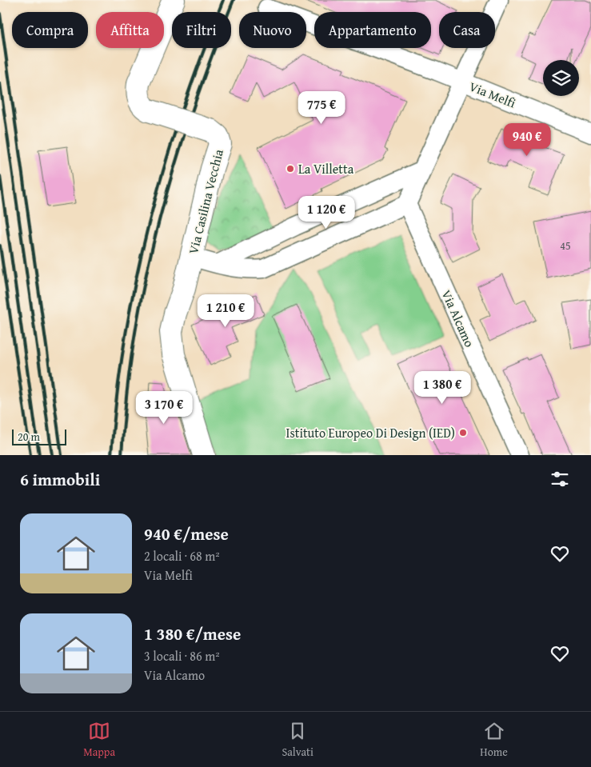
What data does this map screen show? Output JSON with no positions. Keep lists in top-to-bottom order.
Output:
{
  "streets": {
    "street": ["Via Melfi", "Via Casilina Vecchia", "Via Alcamo"]
  },
  "places": ["La Villetta", "Istituto Europeo Di Design (IED)"],
  "house_numbers": ["45"],
  "scale_bar": "20 m",
  "page": {
    "chip": [
      "Compra",
      "Affitta",
      "Filtri",
      "Nuovo",
      "Appartamento",
      "Casa"
    ],
    "price": [
      "775 €",
      "940 €",
      "1 120 €",
      "1 210 €",
      "1 380 €",
      "3 170 €"
    ],
    "scale": "20 m",
    "heading": "6 immobili",
    "list": [
      {
        "name": "940 €/mese",
        "note": "2 locali · 68 m² · Via Melfi"
      },
      {
        "name": "1 380 €/mese",
        "note": "3 locali · 86 m² · Via Alcamo"
      }
    ],
    "tabs": ["Mappa", "Salvati", "Home"]
  }
}
